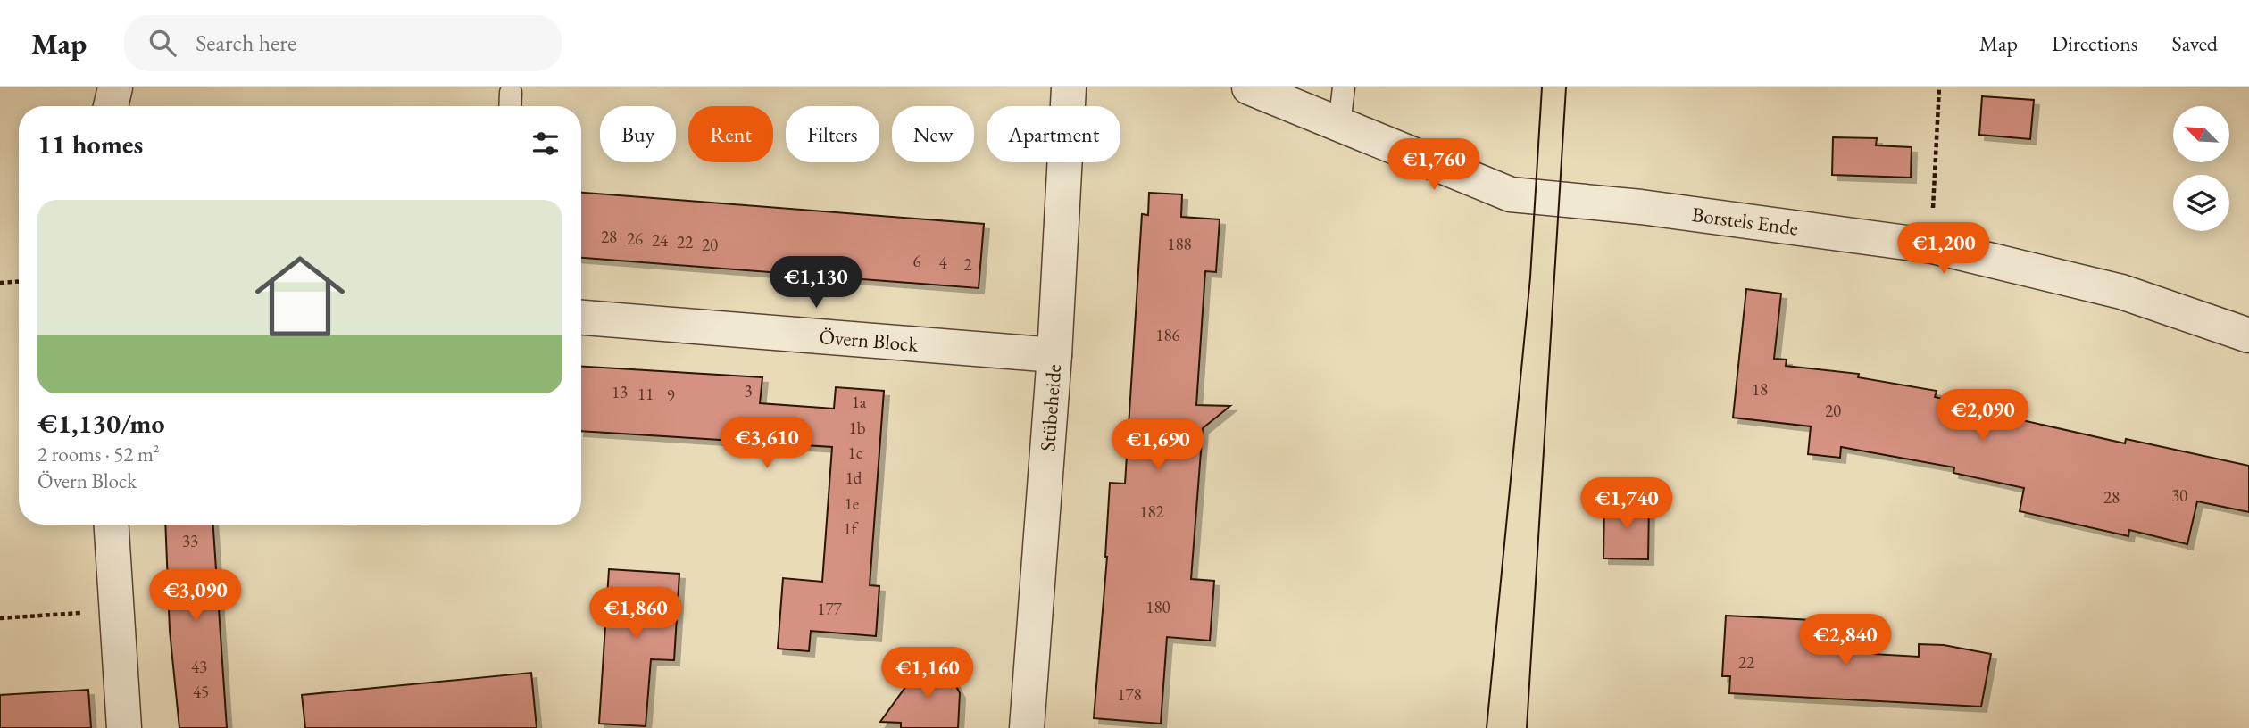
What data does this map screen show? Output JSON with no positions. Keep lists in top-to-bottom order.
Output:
{
  "streets": {
    "street": ["Borstels Ende", "Övern Block", "Stübeheide"]
  },
  "crossings": [
    ["Övern Block", "Stübeheide"]
  ],
  "house_numbers": [
    "28",
    "26",
    "24",
    "22",
    "188",
    "20",
    "6",
    "4",
    "2",
    "186",
    "18",
    "3",
    "13",
    "11",
    "9",
    "1a",
    "20",
    "1b",
    "1c",
    "1d",
    "30",
    "28",
    "1e",
    "182",
    "1f",
    "33",
    "180",
    "177",
    "22",
    "43",
    "45",
    "178"
  ],
  "north": "top left",
  "page": {
    "header": "Map",
    "search": "Search here",
    "nav": ["Map", "Directions", "Saved"],
    "chip": [
      "Buy",
      "Rent",
      "Filters",
      "New",
      "Apartment"
    ],
    "heading": "11 homes",
    "price": [
      "€1,760",
      "€1,200",
      "€1,130",
      "€2,090",
      "€3,610",
      "€1,690",
      "€1,740",
      "€3,090",
      "€1,860",
      "€2,840",
      "€1,160"
    ],
    "list": [
      {
        "name": "€1,130/mo",
        "note": "2 rooms · 52 m² · Övern Block"
      }
    ]
  }
}
